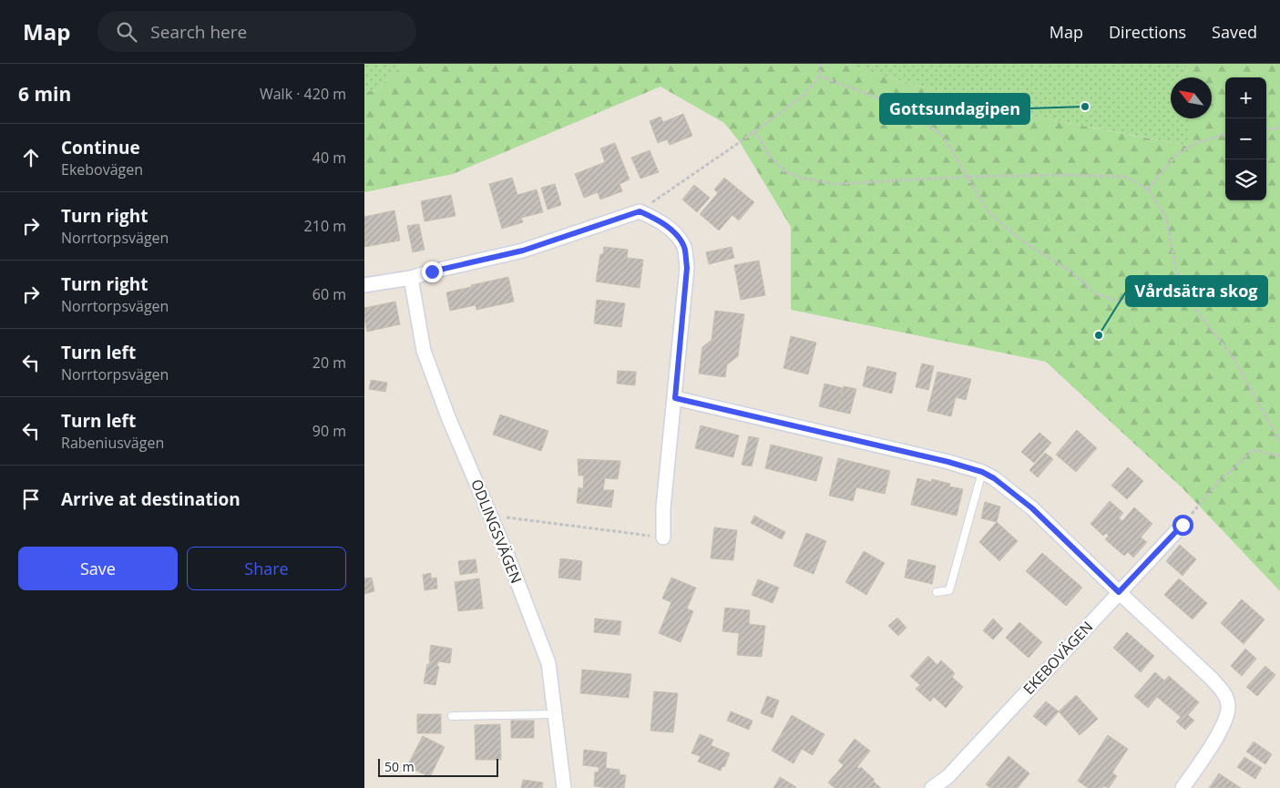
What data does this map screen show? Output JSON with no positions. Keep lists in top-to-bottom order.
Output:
{
  "streets": {
    "street": ["ODLINGSVÄGEN", "EKEBOVÄGEN"]
  },
  "places": ["Gottsundagipen", "Vårdsätra skog"],
  "scale_bar": "50 m",
  "north": "top left",
  "page": {
    "header": "Map",
    "search": "Search here",
    "nav": ["Map", "Directions", "Saved"],
    "heading": ["6 min", "Walk · 420 m"],
    "map_buttons": ["+", "−"],
    "list": [
      ["Continue", "Ekebovägen", "40 m"],
      ["Turn right", "Norrtorpsvägen", "210 m"],
      ["Turn right", "Norrtorpsvägen", "60 m"],
      ["Turn left", "Norrtorpsvägen", "20 m"],
      ["Turn left", "Rabeniusvägen", "90 m"],
      "Arrive at destination"
    ],
    "buttons": ["Save", "Share"],
    "scale": "50 m"
  }
}
